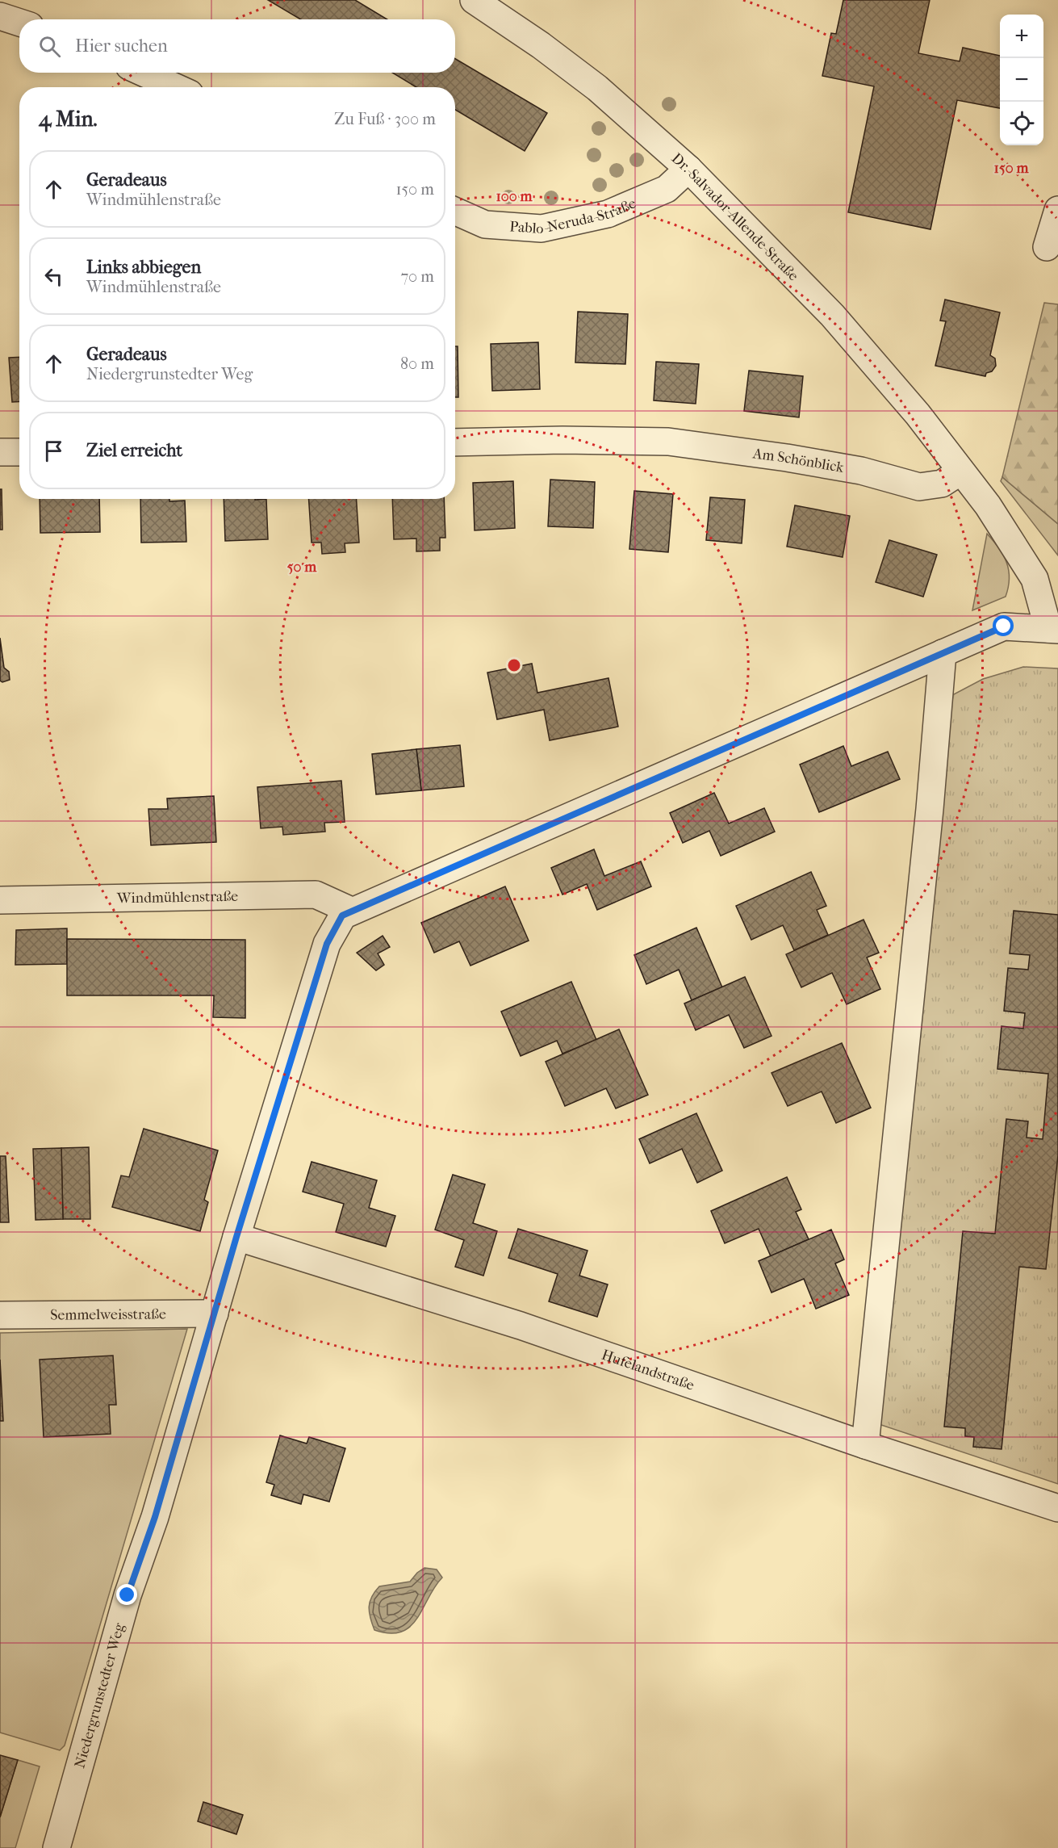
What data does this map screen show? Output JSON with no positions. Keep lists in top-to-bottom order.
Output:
{
  "streets": {
    "street": [
      "Pablo-Neruda-Straße",
      "Dr.-Salvador-Allende-Straße",
      "Am Schönblick",
      "Windmühlenstraße",
      "Semmelweisstraße",
      "Hufelandstraße",
      "Niedergrunstedter Weg"
    ]
  },
  "crossings": [
    ["Pablo-Neruda-Straße", "Dr.-Salvador-Allende-Straße"],
    ["Dr.-Salvador-Allende-Straße", "Am Schönblick"],
    ["Semmelweisstraße", "Niedergrunstedter Weg"],
    ["Hufelandstraße", "Niedergrunstedter Weg"]
  ],
  "page": {
    "map_buttons": ["+", "−"],
    "search": "Hier suchen",
    "heading": ["4 Min.", "Zu Fuß · 300 m"],
    "list": [
      ["Geradeaus", "Windmühlenstraße", "150 m"],
      ["Links abbiegen", "Windmühlenstraße", "70 m"],
      ["Geradeaus", "Niedergrunstedter Weg", "80 m"],
      "Ziel erreicht"
    ]
  },
  "rings": ["150 m", "100 m", "50 m"]
}
